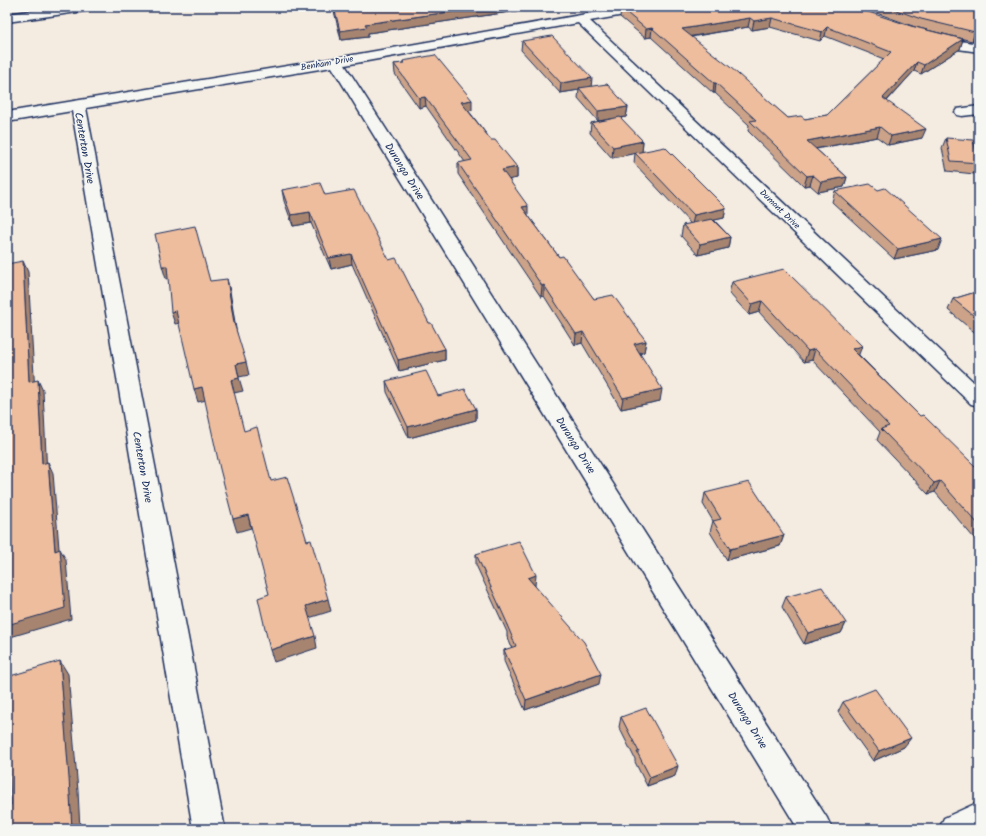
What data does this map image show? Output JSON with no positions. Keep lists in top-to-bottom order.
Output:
{
  "streets": {
    "street": [
      "Benham Drive",
      "Centerton Drive",
      "Durango Drive",
      "Dumont Drive"
    ]
  },
  "crossings": [
    ["Benham Drive", "Centerton Drive"],
    ["Benham Drive", "Durango Drive"],
    ["Benham Drive", "Dumont Drive"]
  ]
}
